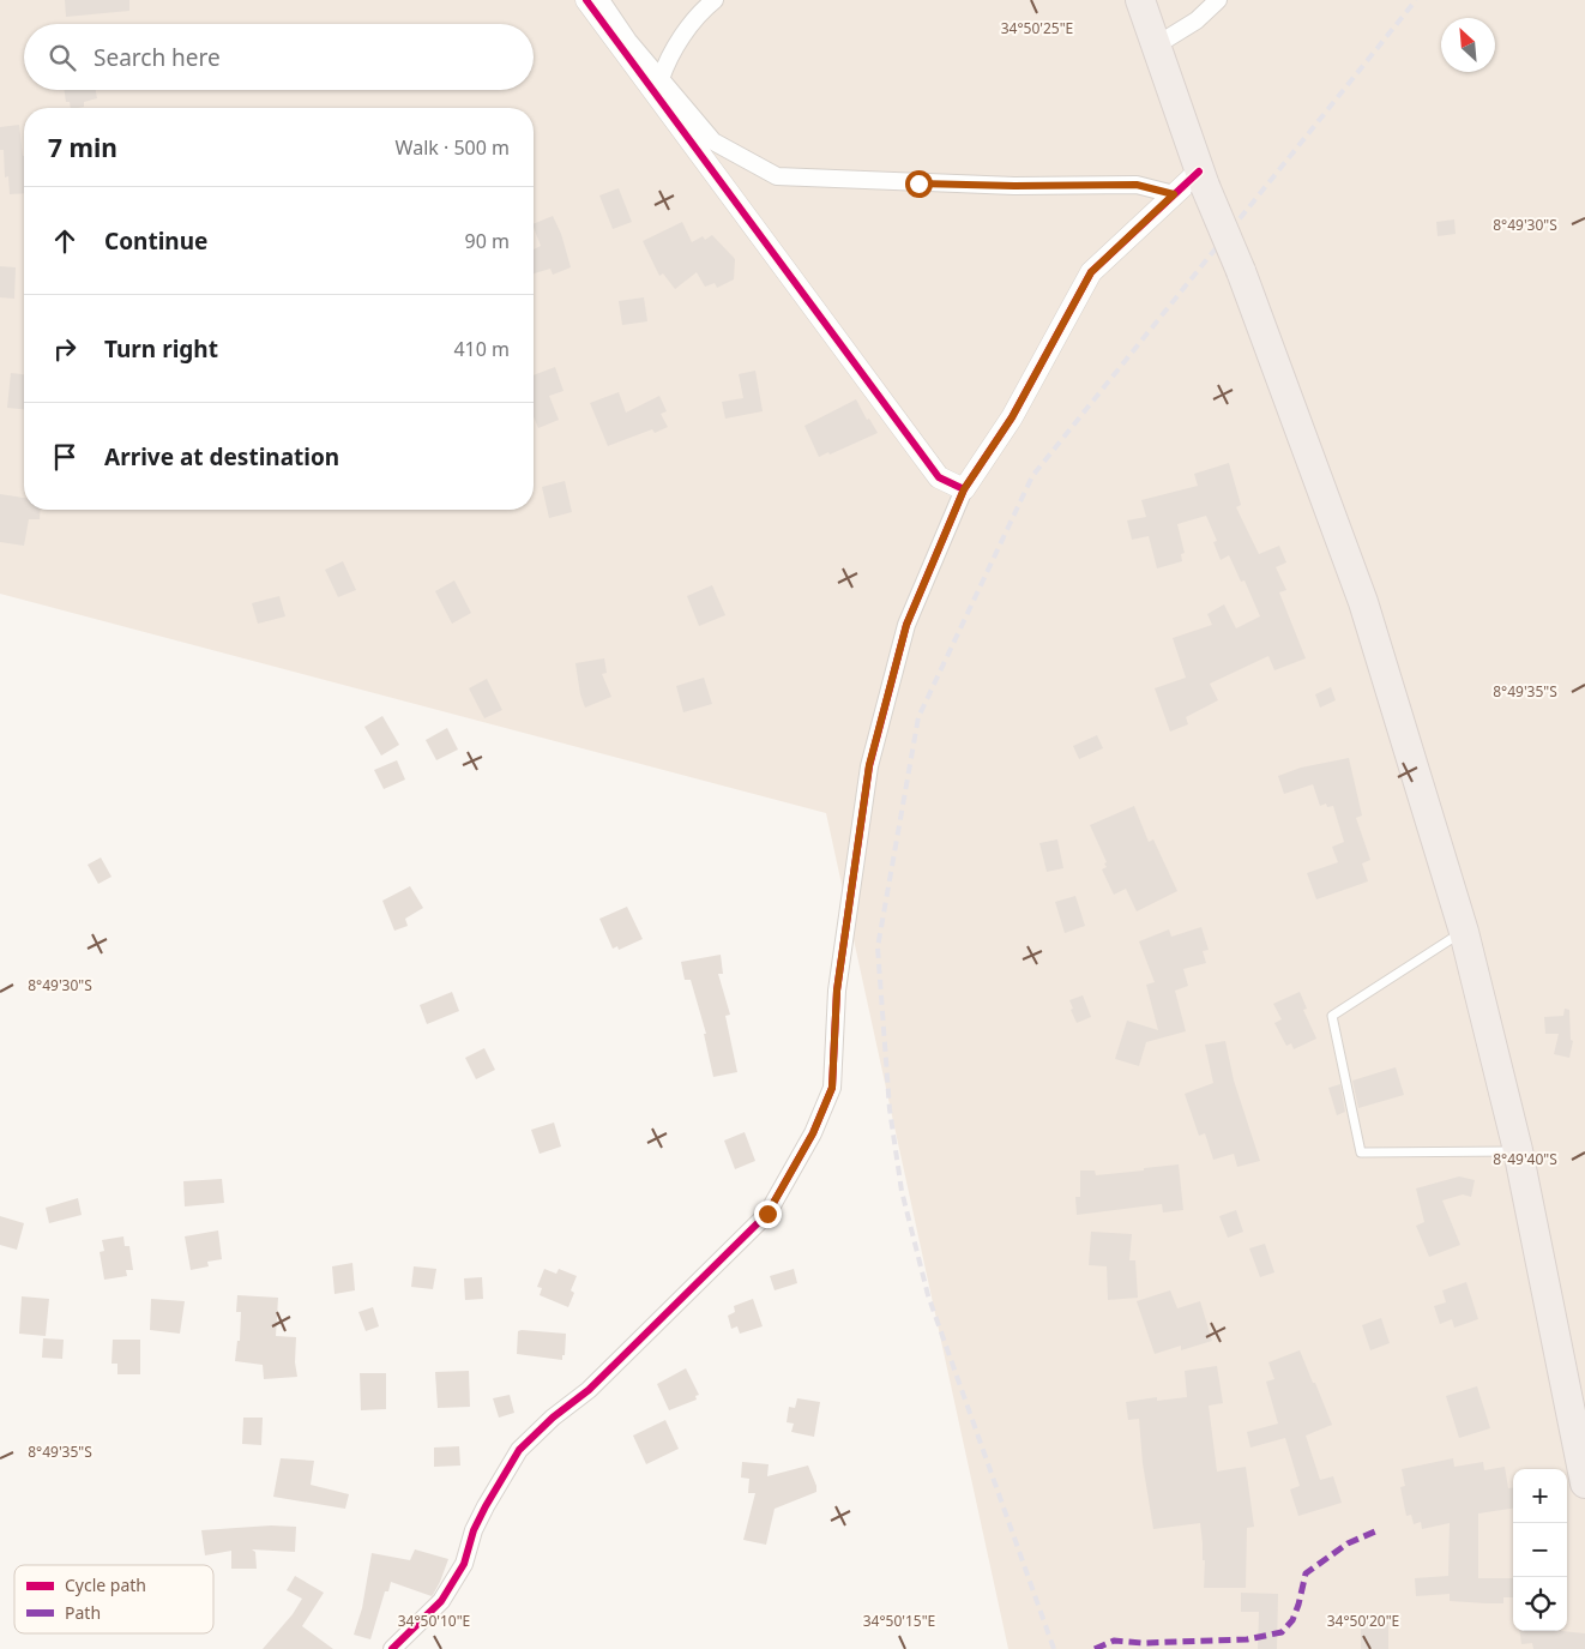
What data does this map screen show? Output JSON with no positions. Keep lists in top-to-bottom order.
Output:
{
  "legend": ["Cycle path", "Path"],
  "north": "top left",
  "page": {
    "search": "Search here",
    "heading": ["7 min", "Walk · 500 m"],
    "list": [
      ["Continue", "90 m"],
      ["Turn right", "410 m"],
      "Arrive at destination"
    ],
    "map_buttons": ["+", "−"]
  },
  "coordinates": [
    "34°50'25\"E",
    "8°49'30\"S",
    "8°49'35\"S",
    "8°49'40\"S",
    "34°50'10\"E",
    "34°50'15\"E",
    "34°50'20\"E"
  ]
}
